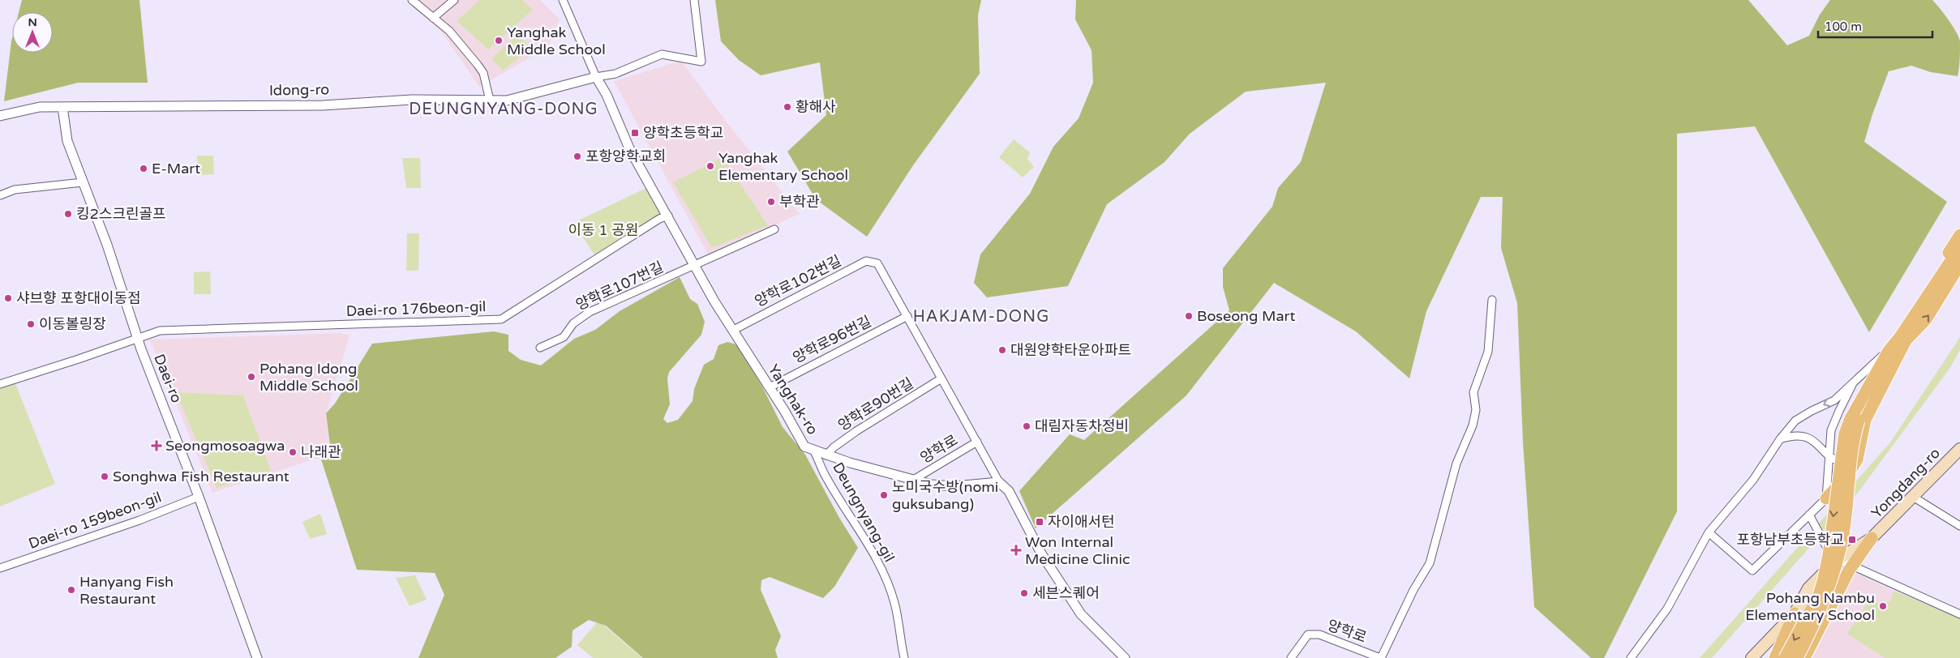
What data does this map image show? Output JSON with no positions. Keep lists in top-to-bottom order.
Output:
{
  "streets": {
    "main road": ["Yongdang-ro"],
    "street": [
      "Idong-ro",
      "양학로102번길",
      "양학로107번길",
      "Daei-ro 176beon-gil",
      "양학로96번길",
      "Daei-ro",
      "Yanghak-ro",
      "양학로90번길",
      "양학로",
      "Deungnyang-gil",
      "Daei-ro 159beon-gil"
    ]
  },
  "crossings": [
    ["Idong-ro", "Daei-ro"],
    ["Idong-ro", "Yanghak-ro"],
    ["양학로102번길", "양학로96번길"],
    ["양학로102번길", "Yanghak-ro"],
    ["양학로107번길", "Yanghak-ro"],
    ["Daei-ro 176beon-gil", "Daei-ro"],
    ["Daei-ro 176beon-gil", "Yanghak-ro"],
    ["양학로96번길", "Yanghak-ro"],
    ["Daei-ro", "Daei-ro 159beon-gil"],
    ["Yanghak-ro", "양학로90번길"],
    ["Yanghak-ro", "양학로"],
    ["Yanghak-ro", "Deungnyang-gil"]
  ],
  "districts": ["DEUNGNYANG-DONG", "HAKJAM-DONG"],
  "parks": ["이동 1 공원"],
  "places": {
    "other": [
      "Yanghak Middle School",
      "황해사",
      "포항양학교회",
      "Yanghak Elementary School",
      "E-Mart",
      "부학관",
      "킹2스크린골프",
      "샤브향 포항대이동점",
      "Boseong Mart",
      "이동볼링장",
      "대원양학타운아파트",
      "Pohang Idong Middle School",
      "대림자동차정비",
      "나래관",
      "Songhwa Fish Restaurant",
      "노미국수방(nomi guksubang)",
      "Hanyang Fish Restaurant",
      "세븐스퀘어",
      "Pohang Nambu Elementary School"
    ],
    "transit": ["양학초등학교", "자이애서턴", "포항남부초등학교"],
    "health": ["Seongmosoagwa", "Won Internal Medicine Clinic"]
  },
  "scale_bar": "100 m",
  "north": "top"
}
